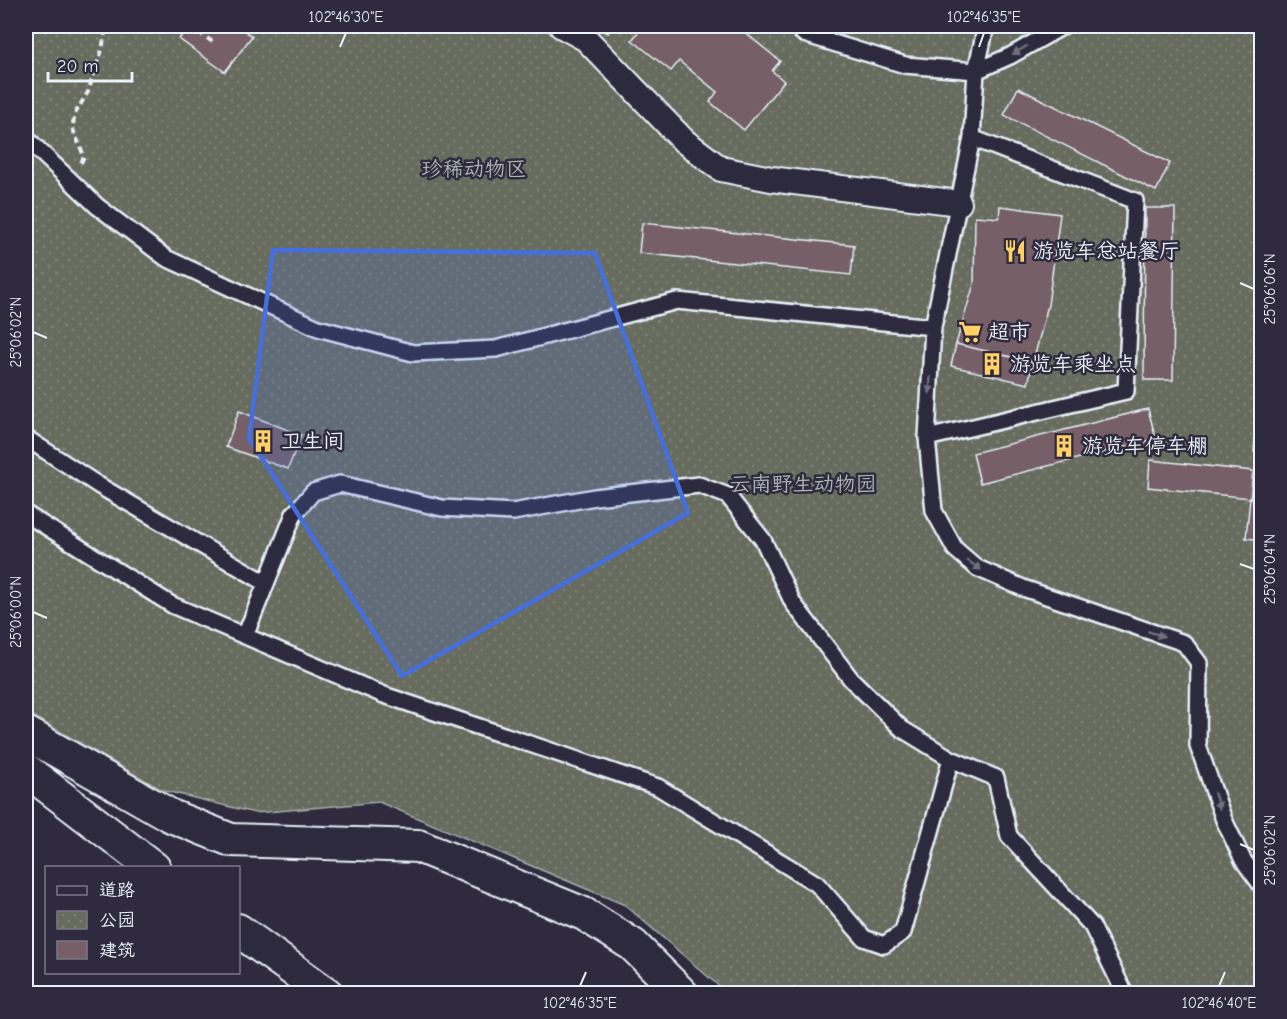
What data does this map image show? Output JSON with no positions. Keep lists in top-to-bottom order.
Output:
{
  "parks": ["珍稀动物区", "云南野生动物园"],
  "places": {
    "restaurant": ["游览车总站餐厅"],
    "supermarket": ["超市"],
    "building": ["游览车乘坐点", "卫生间", "游览车停车棚"]
  },
  "legend": ["道路", "公园", "建筑"],
  "scale_bar": "20 m",
  "coordinates": [
    "102°46'30\"E",
    "102°46'35\"E",
    "25°06'06\"N",
    "25°06'02\"N",
    "25°06'04\"N",
    "25°06'00\"N",
    "102°46'40\"E"
  ]
}
